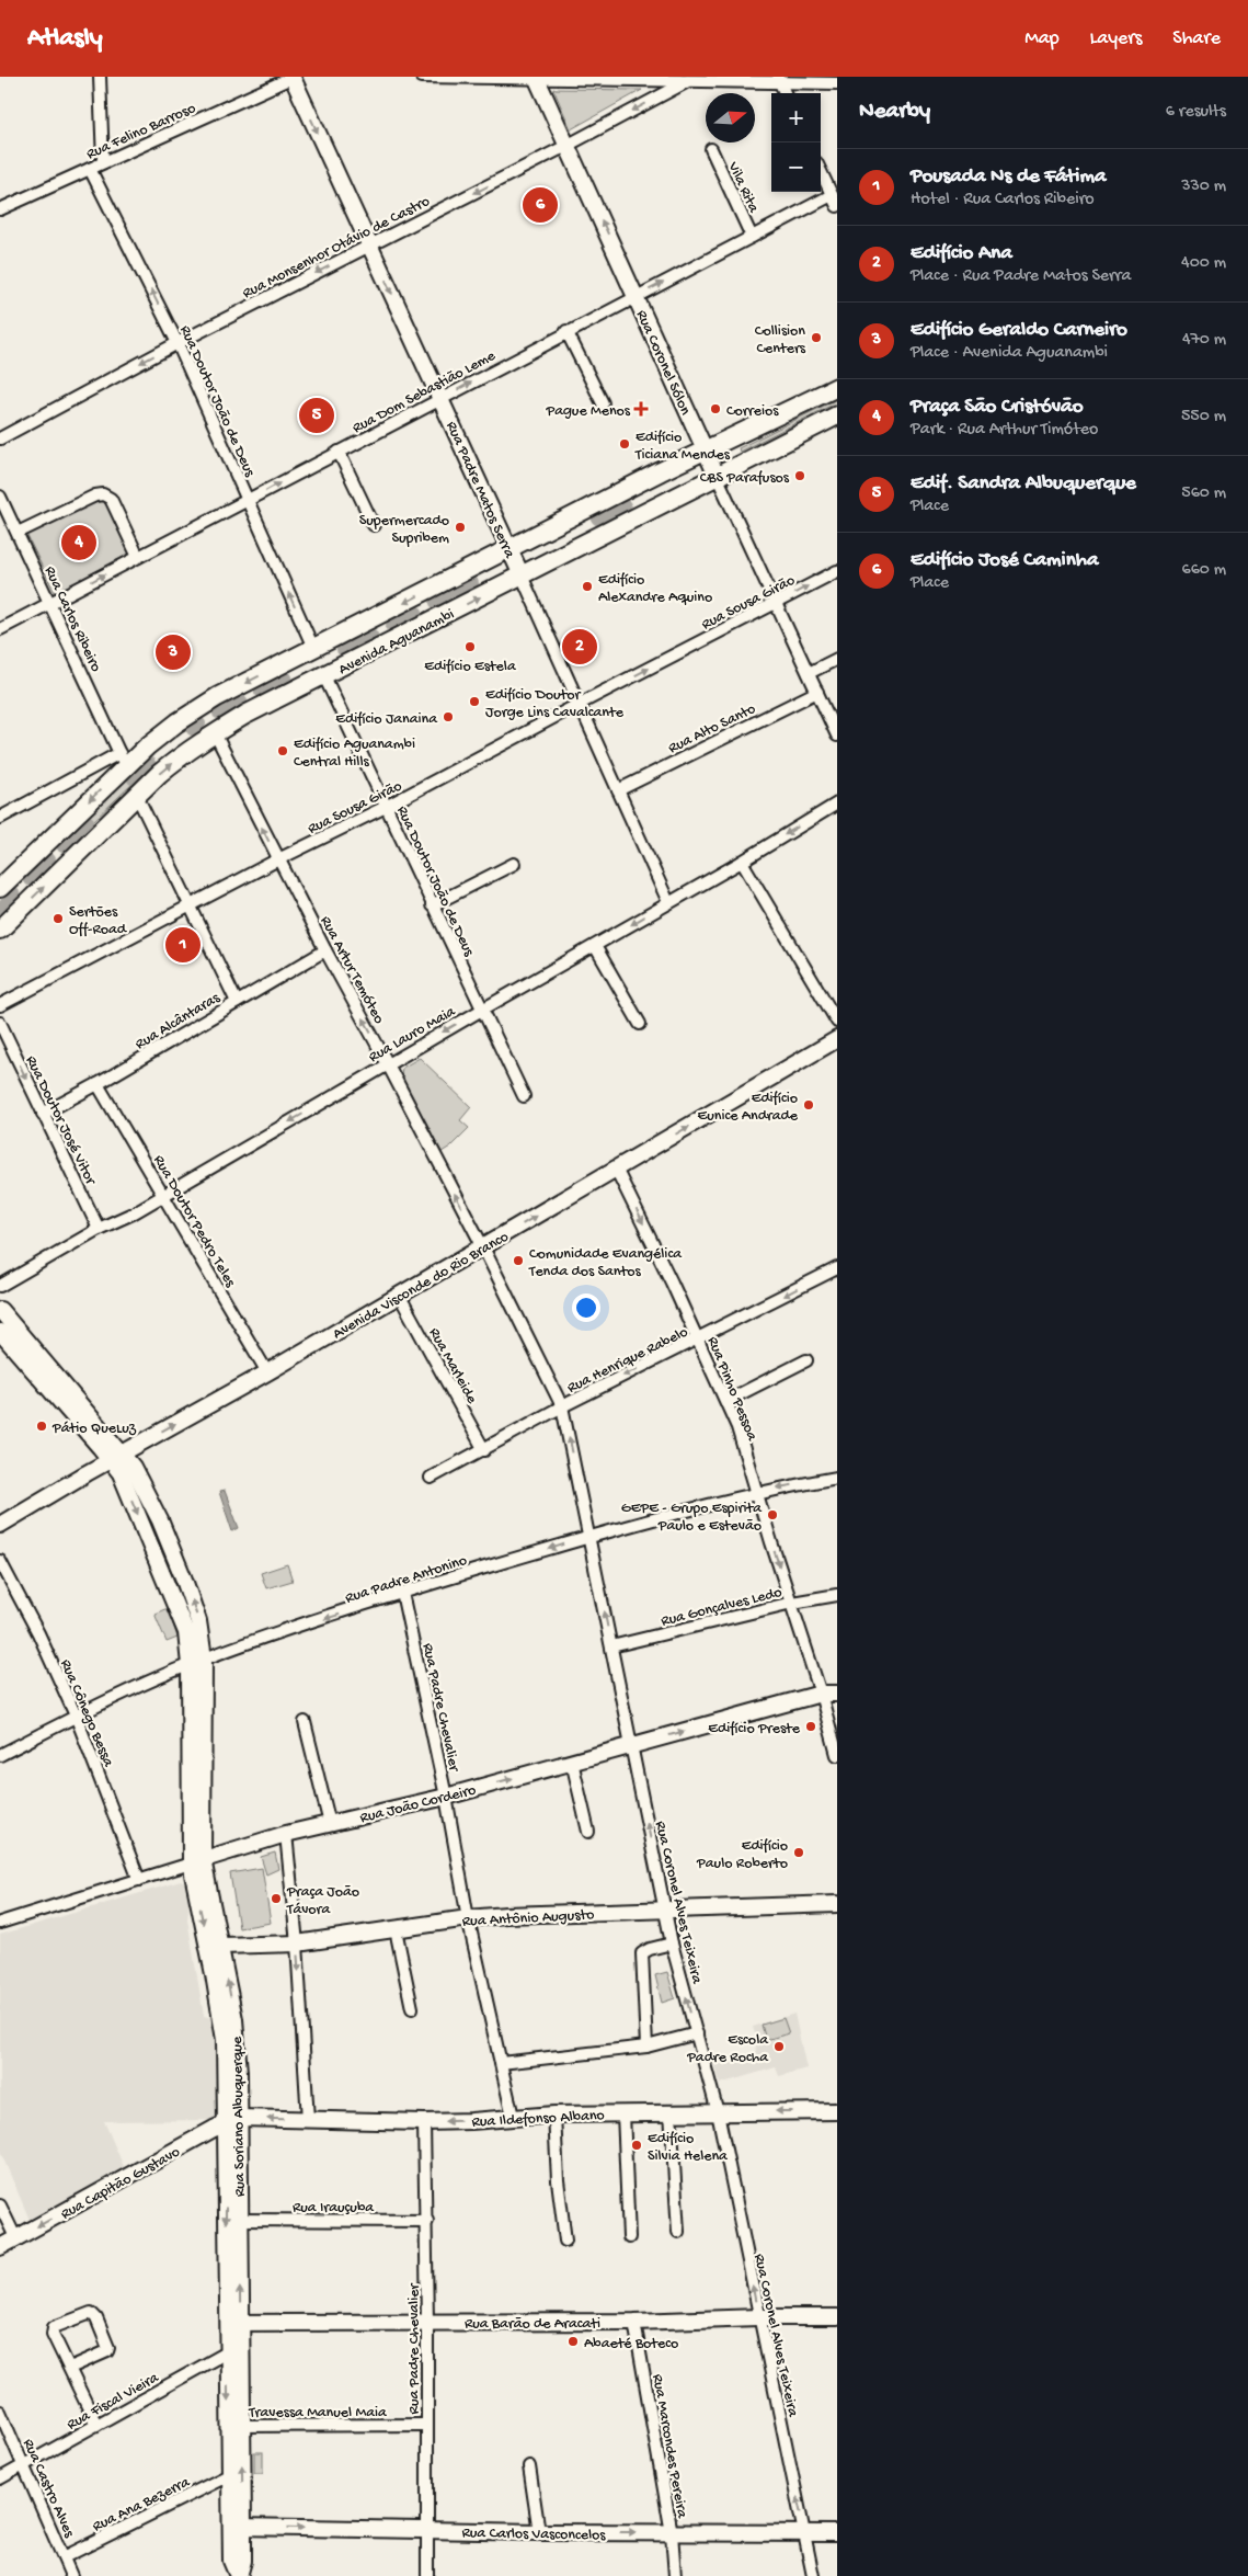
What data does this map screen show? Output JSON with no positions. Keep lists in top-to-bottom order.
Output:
{
  "streets": {
    "main road": [
      "Rua Coronel Sólon",
      "Rua Padre Matos Serra",
      "Avenida Aguanambi",
      "Avenida Visconde do Rio Branco",
      "Rua João Cordeiro",
      "Rua Antônio Augusto",
      "Rua Soriano Albuquerque",
      "Rua Ildefonso Albano",
      "Rua Capitão Gustavo",
      "Rua Barão de Aracati",
      "Rua Carlos Vasconcelos"
    ],
    "street": [
      "Rua Felino Barroso",
      "Vila Rita",
      "Rua Monsenhor Otávio de Castro",
      "Rua Dom Sebastião Leme",
      "Rua Doutor João de Deus",
      "Rua Sousa Girão",
      "Rua Carlos Ribeiro",
      "Rua Alto Santo",
      "Rua Artur Temóteo",
      "Rua Alcântaras",
      "Rua Lauro Maia",
      "Rua Doutor José Vitor",
      "Rua Doutor Pedro Teles",
      "Rua Henrique Rabelo",
      "Rua Marleide",
      "Rua Pinho Pessoa",
      "Rua Padre Antonino",
      "Rua Gonçalves Ledo",
      "Rua Padre Chevalier",
      "Rua Cônego Bessa",
      "Rua Coronel Alves Teixeira",
      "Rua Irauçuba",
      "Rua Fiscal Vieira",
      "Travessa Manuel Maia",
      "Rua Marcondes Pereira",
      "Rua Castro Alves",
      "Rua Ana Bezerra"
    ]
  },
  "crossings": [
    ["Rua Felino Barroso", "Rua Doutor João de Deus"],
    ["Rua Felino Barroso", "Rua Padre Matos Serra"],
    ["Vila Rita", "Rua Dom Sebastião Leme"],
    ["Rua Monsenhor Otávio de Castro", "Rua Coronel Sólon"],
    ["Rua Monsenhor Otávio de Castro", "Rua Doutor João de Deus"],
    ["Rua Monsenhor Otávio de Castro", "Rua Padre Matos Serra"],
    ["Rua Coronel Sólon", "Rua Dom Sebastião Leme"],
    ["Rua Coronel Sólon", "Rua Sousa Girão"],
    ["Rua Coronel Sólon", "Avenida Aguanambi"],
    ["Rua Coronel Sólon", "Rua Alto Santo"],
    ["Rua Dom Sebastião Leme", "Rua Doutor João de Deus"],
    ["Rua Dom Sebastião Leme", "Rua Padre Matos Serra"],
    ["Rua Dom Sebastião Leme", "Rua Carlos Ribeiro"],
    ["Rua Doutor João de Deus", "Rua Sousa Girão"],
    ["Rua Doutor João de Deus", "Avenida Aguanambi"],
    ["Rua Doutor João de Deus", "Rua Lauro Maia"],
    ["Rua Padre Matos Serra", "Rua Sousa Girão"],
    ["Rua Padre Matos Serra", "Avenida Aguanambi"],
    ["Rua Padre Matos Serra", "Rua Alto Santo"],
    ["Rua Padre Matos Serra", "Rua Lauro Maia"],
    ["Rua Sousa Girão", "Rua Artur Temóteo"],
    ["Rua Carlos Ribeiro", "Avenida Aguanambi"],
    ["Avenida Aguanambi", "Rua Artur Temóteo"],
    ["Rua Artur Temóteo", "Rua Alcântaras"],
    ["Rua Artur Temóteo", "Rua Lauro Maia"],
    ["Rua Artur Temóteo", "Avenida Visconde do Rio Branco"],
    ["Rua Artur Temóteo", "Rua Coronel Alves Teixeira"],
    ["Rua Alcântaras", "Rua Doutor José Vitor"],
    ["Rua Alcântaras", "Rua Doutor Pedro Teles"],
    ["Rua Lauro Maia", "Rua Doutor José Vitor"],
    ["Rua Lauro Maia", "Rua Doutor Pedro Teles"],
    ["Rua Doutor Pedro Teles", "Avenida Visconde do Rio Branco"],
    ["Avenida Visconde do Rio Branco", "Rua Marleide"],
    ["Avenida Visconde do Rio Branco", "Rua Pinho Pessoa"],
    ["Avenida Visconde do Rio Branco", "Rua Coronel Alves Teixeira"],
    ["Avenida Visconde do Rio Branco", "Rua Soriano Albuquerque"],
    ["Rua Henrique Rabelo", "Rua Marleide"],
    ["Rua Henrique Rabelo", "Rua Pinho Pessoa"],
    ["Rua Henrique Rabelo", "Rua Coronel Alves Teixeira"],
    ["Rua Pinho Pessoa", "Rua Padre Antonino"],
    ["Rua Pinho Pessoa", "Rua Gonçalves Ledo"],
    ["Rua Pinho Pessoa", "Rua João Cordeiro"],
    ["Rua Padre Antonino", "Rua Padre Chevalier"],
    ["Rua Padre Antonino", "Rua Cônego Bessa"],
    ["Rua Padre Antonino", "Rua Coronel Alves Teixeira"],
    ["Rua Padre Antonino", "Rua Soriano Albuquerque"],
    ["Rua Gonçalves Ledo", "Rua Coronel Alves Teixeira"],
    ["Rua Padre Chevalier", "Rua João Cordeiro"],
    ["Rua Padre Chevalier", "Rua Antônio Augusto"],
    ["Rua Padre Chevalier", "Rua Ildefonso Albano"],
    ["Rua Padre Chevalier", "Rua Irauçuba"],
    ["Rua Padre Chevalier", "Rua Barão de Aracati"],
    ["Rua Padre Chevalier", "Travessa Manuel Maia"],
    ["Rua Padre Chevalier", "Rua Carlos Vasconcelos"],
    ["Rua Cônego Bessa", "Rua João Cordeiro"],
    ["Rua João Cordeiro", "Rua Coronel Alves Teixeira"],
    ["Rua João Cordeiro", "Rua Soriano Albuquerque"],
    ["Rua Coronel Alves Teixeira", "Rua Antônio Augusto"],
    ["Rua Coronel Alves Teixeira", "Rua Ildefonso Albano"],
    ["Rua Coronel Alves Teixeira", "Rua Barão de Aracati"],
    ["Rua Coronel Alves Teixeira", "Rua Carlos Vasconcelos"],
    ["Rua Antônio Augusto", "Rua Soriano Albuquerque"],
    ["Rua Soriano Albuquerque", "Rua Ildefonso Albano"],
    ["Rua Soriano Albuquerque", "Rua Capitão Gustavo"],
    ["Rua Soriano Albuquerque", "Rua Irauçuba"],
    ["Rua Soriano Albuquerque", "Rua Barão de Aracati"],
    ["Rua Soriano Albuquerque", "Rua Fiscal Vieira"],
    ["Rua Soriano Albuquerque", "Travessa Manuel Maia"],
    ["Rua Soriano Albuquerque", "Rua Ana Bezerra"],
    ["Rua Soriano Albuquerque", "Rua Carlos Vasconcelos"],
    ["Rua Ildefonso Albano", "Rua Capitão Gustavo"],
    ["Rua Barão de Aracati", "Rua Marcondes Pereira"],
    ["Rua Fiscal Vieira", "Rua Castro Alves"],
    ["Rua Marcondes Pereira", "Rua Carlos Vasconcelos"],
    ["Rua Castro Alves", "Rua Ana Bezerra"]
  ],
  "one_way": [
    "Rua Monsenhor Otávio de Castro",
    "Rua Dom Sebastião Leme",
    "Rua Doutor João de Deus",
    "Rua Padre Matos Serra",
    "Rua Artur Temóteo",
    "Rua Lauro Maia",
    "Rua Doutor José Vitor",
    "Avenida Visconde do Rio Branco",
    "Rua Henrique Rabelo",
    "Rua Pinho Pessoa",
    "Rua Padre Antonino",
    "Rua João Cordeiro",
    "Rua Coronel Alves Teixeira",
    "Rua Ildefonso Albano",
    "Rua Capitão Gustavo",
    "Rua Carlos Vasconcelos"
  ],
  "places": {
    "other": [
      "Collision Centers",
      "Correios",
      "Edifício Ticiana Mendes",
      "CBS Parafusos",
      "Supermercado Supribem",
      "Edifício Alexandre Aquino",
      "Edifício Estela",
      "Edifício Doutor Jorge Lins Cavalcante",
      "Edifício Janaina",
      "Edifício Aguanambi Central Hills",
      "Sertões Off-Road",
      "Edifício Eunice Andrade",
      "Comunidade Evangélica Tenda dos Santos",
      "Pátio QueLuz",
      "GEPE - Grupo Espirita Paulo e Estevão",
      "Edifício Preste",
      "Edifício Paulo Roberto",
      "Praça João Távora",
      "Escola Padre Rocha",
      "Edifício Silvia Helena",
      "Abaeté Boteco"
    ],
    "health": ["Pague Menos"]
  },
  "north": "right",
  "page": {
    "header": "Atlasly",
    "nav": ["Map", "Layers", "Share"],
    "heading": ["Nearby", "6 results"],
    "map_buttons": ["+", "−"],
    "list": [
      {
        "mark": "1",
        "name": "Pousada Ns de Fátima",
        "note": "Hotel · Rua Carlos Ribeiro",
        "value": "330 m"
      },
      {
        "mark": "2",
        "name": "Edifício Ana",
        "note": "Place · Rua Padre Matos Serra",
        "value": "400 m"
      },
      {
        "mark": "3",
        "name": "Edifício Geraldo Carneiro",
        "note": "Place · Avenida Aguanambi",
        "value": "470 m"
      },
      {
        "mark": "4",
        "name": "Praça São Cristóvão",
        "note": "Park · Rua Arthur Timóteo",
        "value": "550 m"
      },
      {
        "mark": "5",
        "name": "Edif. Sandra Albuquerque",
        "note": "Place",
        "value": "560 m"
      },
      {
        "mark": "6",
        "name": "Edifício José Caminha",
        "note": "Place",
        "value": "660 m"
      }
    ],
    "pins": [
      "6",
      "5",
      "4",
      "2",
      "3",
      "1"
    ]
  }
}
